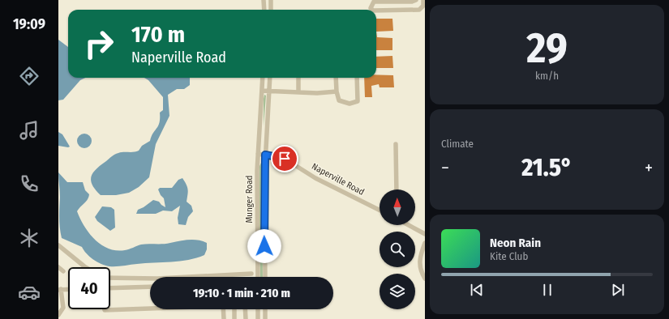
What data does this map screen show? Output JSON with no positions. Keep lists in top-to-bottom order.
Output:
{
  "streets": {
    "street": ["Naperville Road", "Munger Road"]
  },
  "crossings": [
    ["Naperville Road", "Munger Road"]
  ],
  "north": "top",
  "page": {
    "tabs": "19:09",
    "tile": [
      ["29", "km/h"],
      "Climate"
    ],
    "turn": ["170 m", "Naperville Road"],
    "heat": ["−", "21.5°", "+"],
    "song": ["Neon Rain", "Kite Club"],
    "limit": "40",
    "trip": "19:10 · 1 min · 210 m"
  }
}
